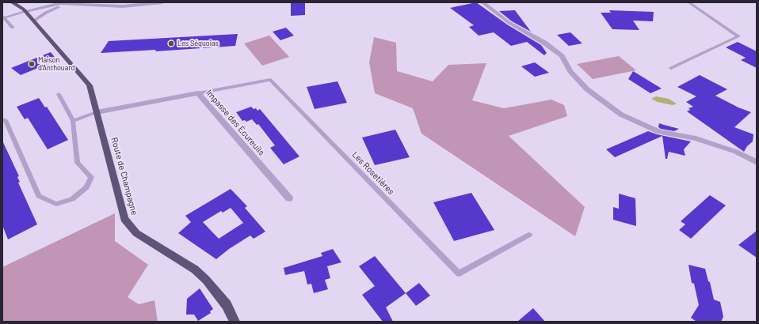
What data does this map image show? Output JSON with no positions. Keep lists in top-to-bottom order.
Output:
{
  "streets": {
    "main road": ["Route de Champagne"],
    "street": ["Impasse des Écureuils"],
    "lane": ["Les Rosetières"]
  },
  "crossings": [
    ["Impasse des Écureuils", "Les Rosetières"],
    ["Impasse des Écureuils", "Route de Champagne"]
  ],
  "places": ["Les Séquoias", "Maison d'Anthouard"]
}
